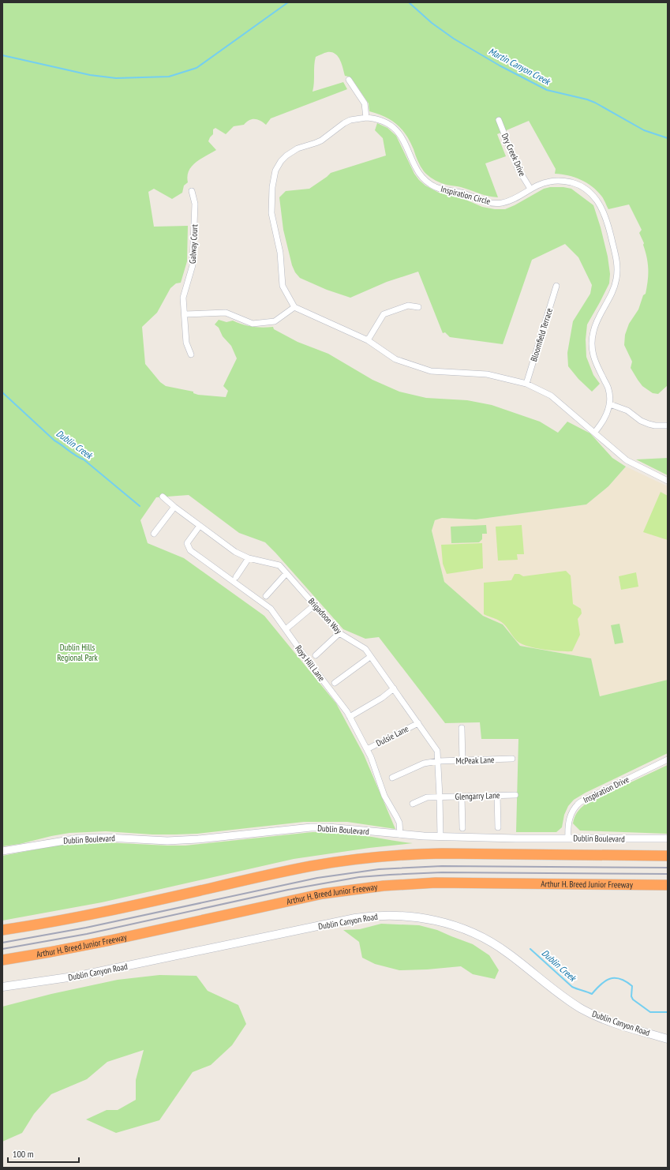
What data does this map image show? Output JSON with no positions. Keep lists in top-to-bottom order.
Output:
{
  "streets": {
    "highway": ["Arthur H. Breed Junior Freeway"],
    "main road": ["Dublin Canyon Road"],
    "street": [
      "Dry Creek Drive",
      "Inspiration Circle",
      "Galway Court",
      "Bloomfield Terrace",
      "Brigadoon Way",
      "Roys Hill Lane",
      "Dulsie Lane",
      "McPeak Lane",
      "Inspiration Drive",
      "Glengarry Lane",
      "Dublin Boulevard"
    ]
  },
  "crossings": [
    ["Dry Creek Drive", "Inspiration Circle"],
    ["Brigadoon Way", "Roys Hill Lane"],
    ["Brigadoon Way", "Dulsie Lane"],
    ["Brigadoon Way", "McPeak Lane"],
    ["Brigadoon Way", "Glengarry Lane"],
    ["Brigadoon Way", "Dublin Boulevard"],
    ["Roys Hill Lane", "Dulsie Lane"],
    ["Roys Hill Lane", "Dublin Boulevard"],
    ["Inspiration Drive", "Dublin Boulevard"]
  ],
  "water": ["Martin Canyon Creek", "Dublin Creek"],
  "parks": ["Dublin Hills Regional Park"],
  "scale_bar": "100 m"
}
